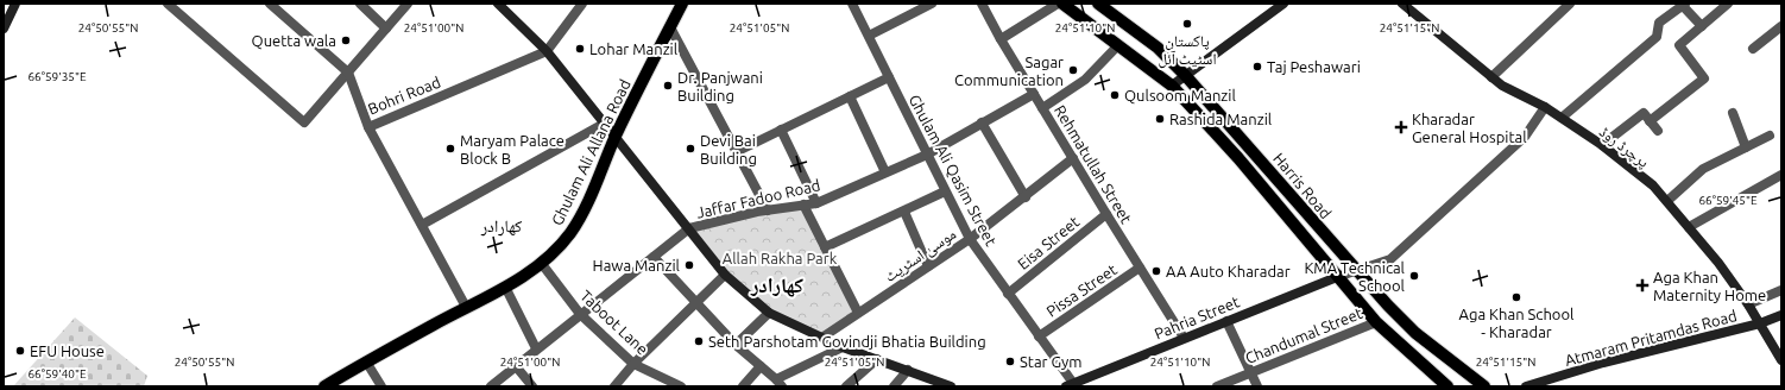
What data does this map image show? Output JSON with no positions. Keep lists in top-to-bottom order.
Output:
{
  "streets": {
    "main road": ["Ghulam Ali Allana Road", "Harris Road"],
    "street": [
      "Bohri Road",
      "پرچرڈ روڈ",
      "Rehmatullah Street",
      "Ghulam Ali Qasim Street",
      "Jaffar Fadoo Road",
      "Eisa Street",
      "موسیٰ اسٹریٹ",
      "Pissa Street",
      "Pahria Street",
      "Taboot Lane",
      "Chandumal Street",
      "Atmaram Pritamdas Road"
    ]
  },
  "crossings": [
    ["پرچرڈ روڈ", "Atmaram Pritamdas Road"],
    ["Ghulam Ali Allana Road", "Taboot Lane"],
    ["Rehmatullah Street", "Jaffar Fadoo Road"],
    ["Rehmatullah Street", "Eisa Street"],
    ["Rehmatullah Street", "موسیٰ اسٹریٹ"],
    ["Rehmatullah Street", "Pissa Street"],
    ["Rehmatullah Street", "Pahria Street"],
    ["Ghulam Ali Qasim Street", "Jaffar Fadoo Road"],
    ["Ghulam Ali Qasim Street", "Eisa Street"],
    ["Ghulam Ali Qasim Street", "موسیٰ اسٹریٹ"],
    ["Ghulam Ali Qasim Street", "Pissa Street"],
    ["Ghulam Ali Qasim Street", "Pahria Street"],
    ["Harris Road", "Pahria Street"],
    ["Harris Road", "Chandumal Street"],
    ["Jaffar Fadoo Road", "Taboot Lane"]
  ],
  "districts": ["کھارادر", "کھارادر"],
  "parks": ["Allah Rakha Park"],
  "places": {
    "other": [
      "پاکستان اسٹیٹ آئل",
      "Quetta wala",
      "Lohar Manzil",
      "Taj Peshawari",
      "Sagar Communication",
      "Dr. Panjwani Building",
      "Qulsoom Manzil",
      "Rashida Manzil",
      "Maryam Palace Block B",
      "Devi Bai Building",
      "Hawa Manzil",
      "AA Auto Kharadar",
      "KMA Technical School",
      "Aga Khan School - Kharadar",
      "Seth Parshotam Govindji Bhatia Building",
      "EFU House",
      "Star Gym"
    ],
    "health": ["Kharadar General Hospital", "Aga Khan Maternity Home"]
  },
  "coordinates": [
    "24°50'55\"N",
    "24°51'00\"N",
    "24°51'15\"N",
    "24°51'05\"N",
    "24°51'10\"N",
    "66°59'35\"E",
    "66°59'45\"E",
    "66°59'40\"E"
  ]
}
